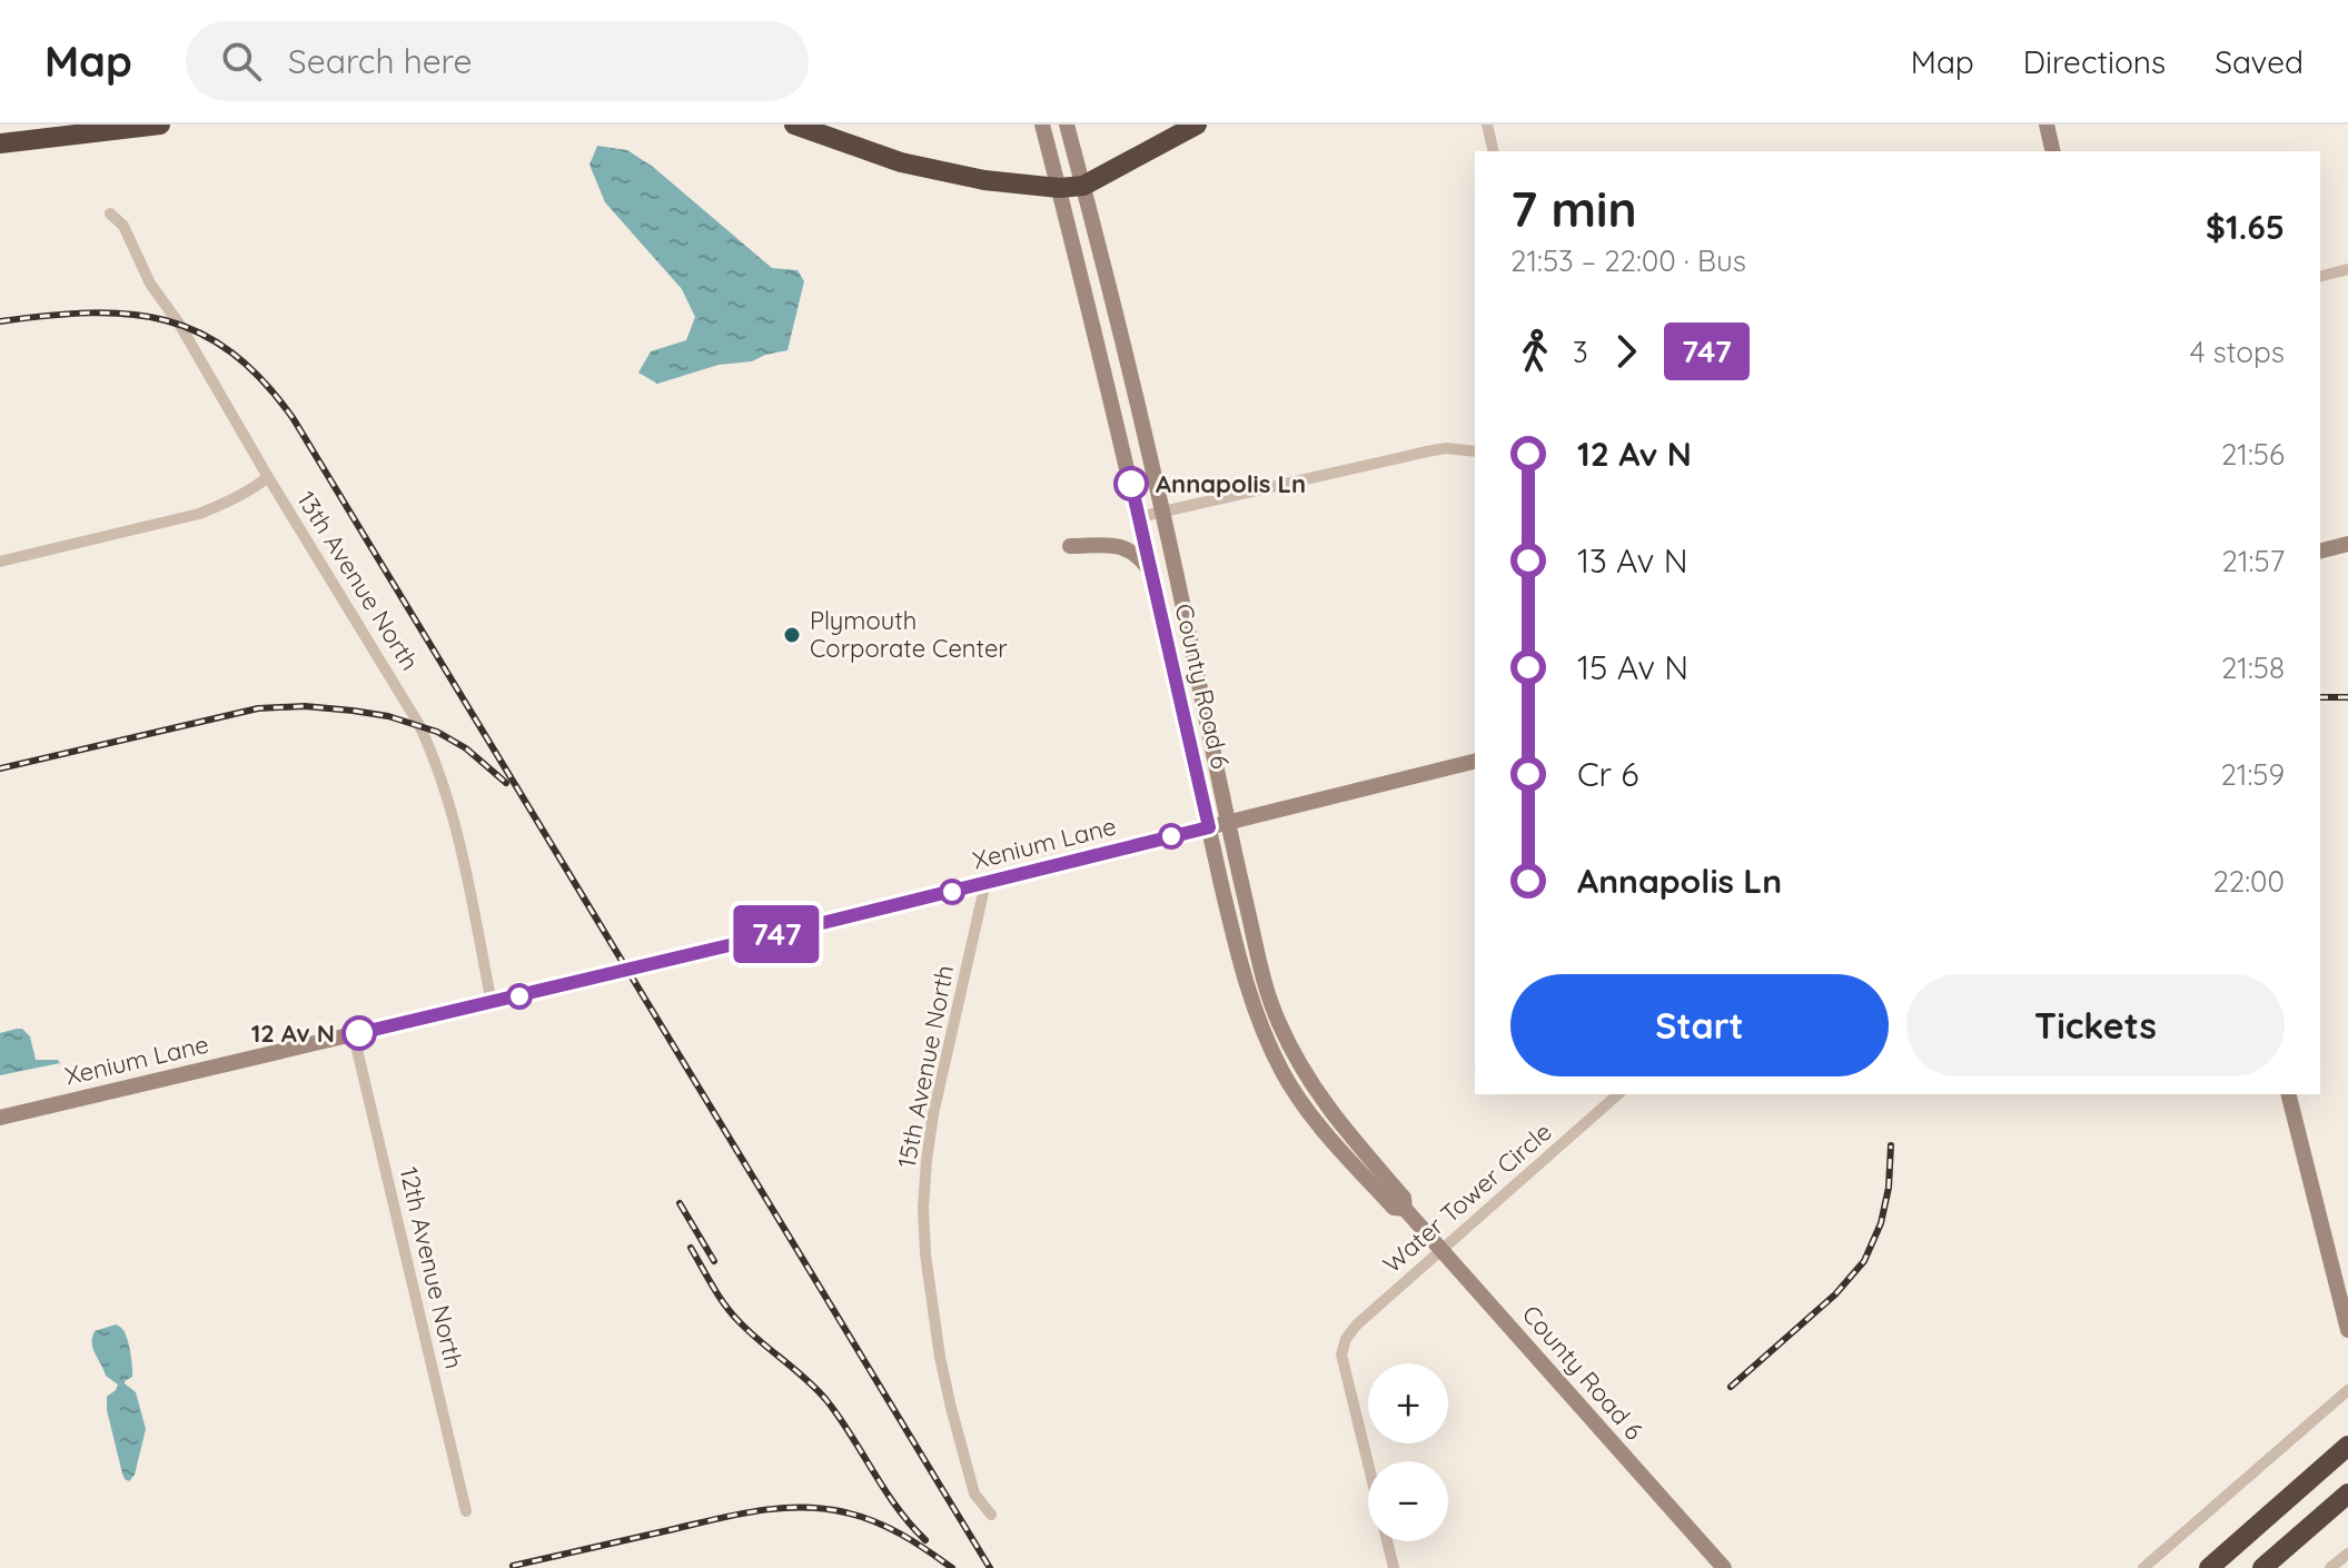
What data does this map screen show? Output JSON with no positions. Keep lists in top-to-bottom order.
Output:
{
  "streets": {
    "main road": ["County Road 6", "Xenium Lane"],
    "street": [
      "13th Avenue North",
      "15th Avenue North",
      "Water Tower Circle",
      "12th Avenue North"
    ]
  },
  "crossings": [
    ["13th Avenue North", "Xenium Lane"],
    ["County Road 6", "Xenium Lane"],
    ["County Road 6", "Water Tower Circle"],
    ["Xenium Lane", "15th Avenue North"],
    ["Xenium Lane", "12th Avenue North"]
  ],
  "places": ["Annapolis Ln", "Plymouth Corporate Center", "12 Av N"],
  "lines": ["bus line 747"],
  "page": {
    "header": "Map",
    "search": "Search here",
    "nav": ["Map", "Directions", "Saved"],
    "on_map": "747",
    "heading": ["7 min", "21:53 – 22:00 · Bus", "$1.65"],
    "legs": ["3", "747", "4 stops"],
    "list": [
      {
        "name": "12 Av N",
        "value": "21:56"
      },
      {
        "name": "13 Av N",
        "value": "21:57"
      },
      {
        "name": "15 Av N",
        "value": "21:58"
      },
      {
        "name": "Cr 6",
        "value": "21:59"
      },
      {
        "name": "Annapolis Ln",
        "value": "22:00"
      }
    ],
    "buttons": ["Start", "Tickets"],
    "map_buttons": ["+", "−"]
  }
}
